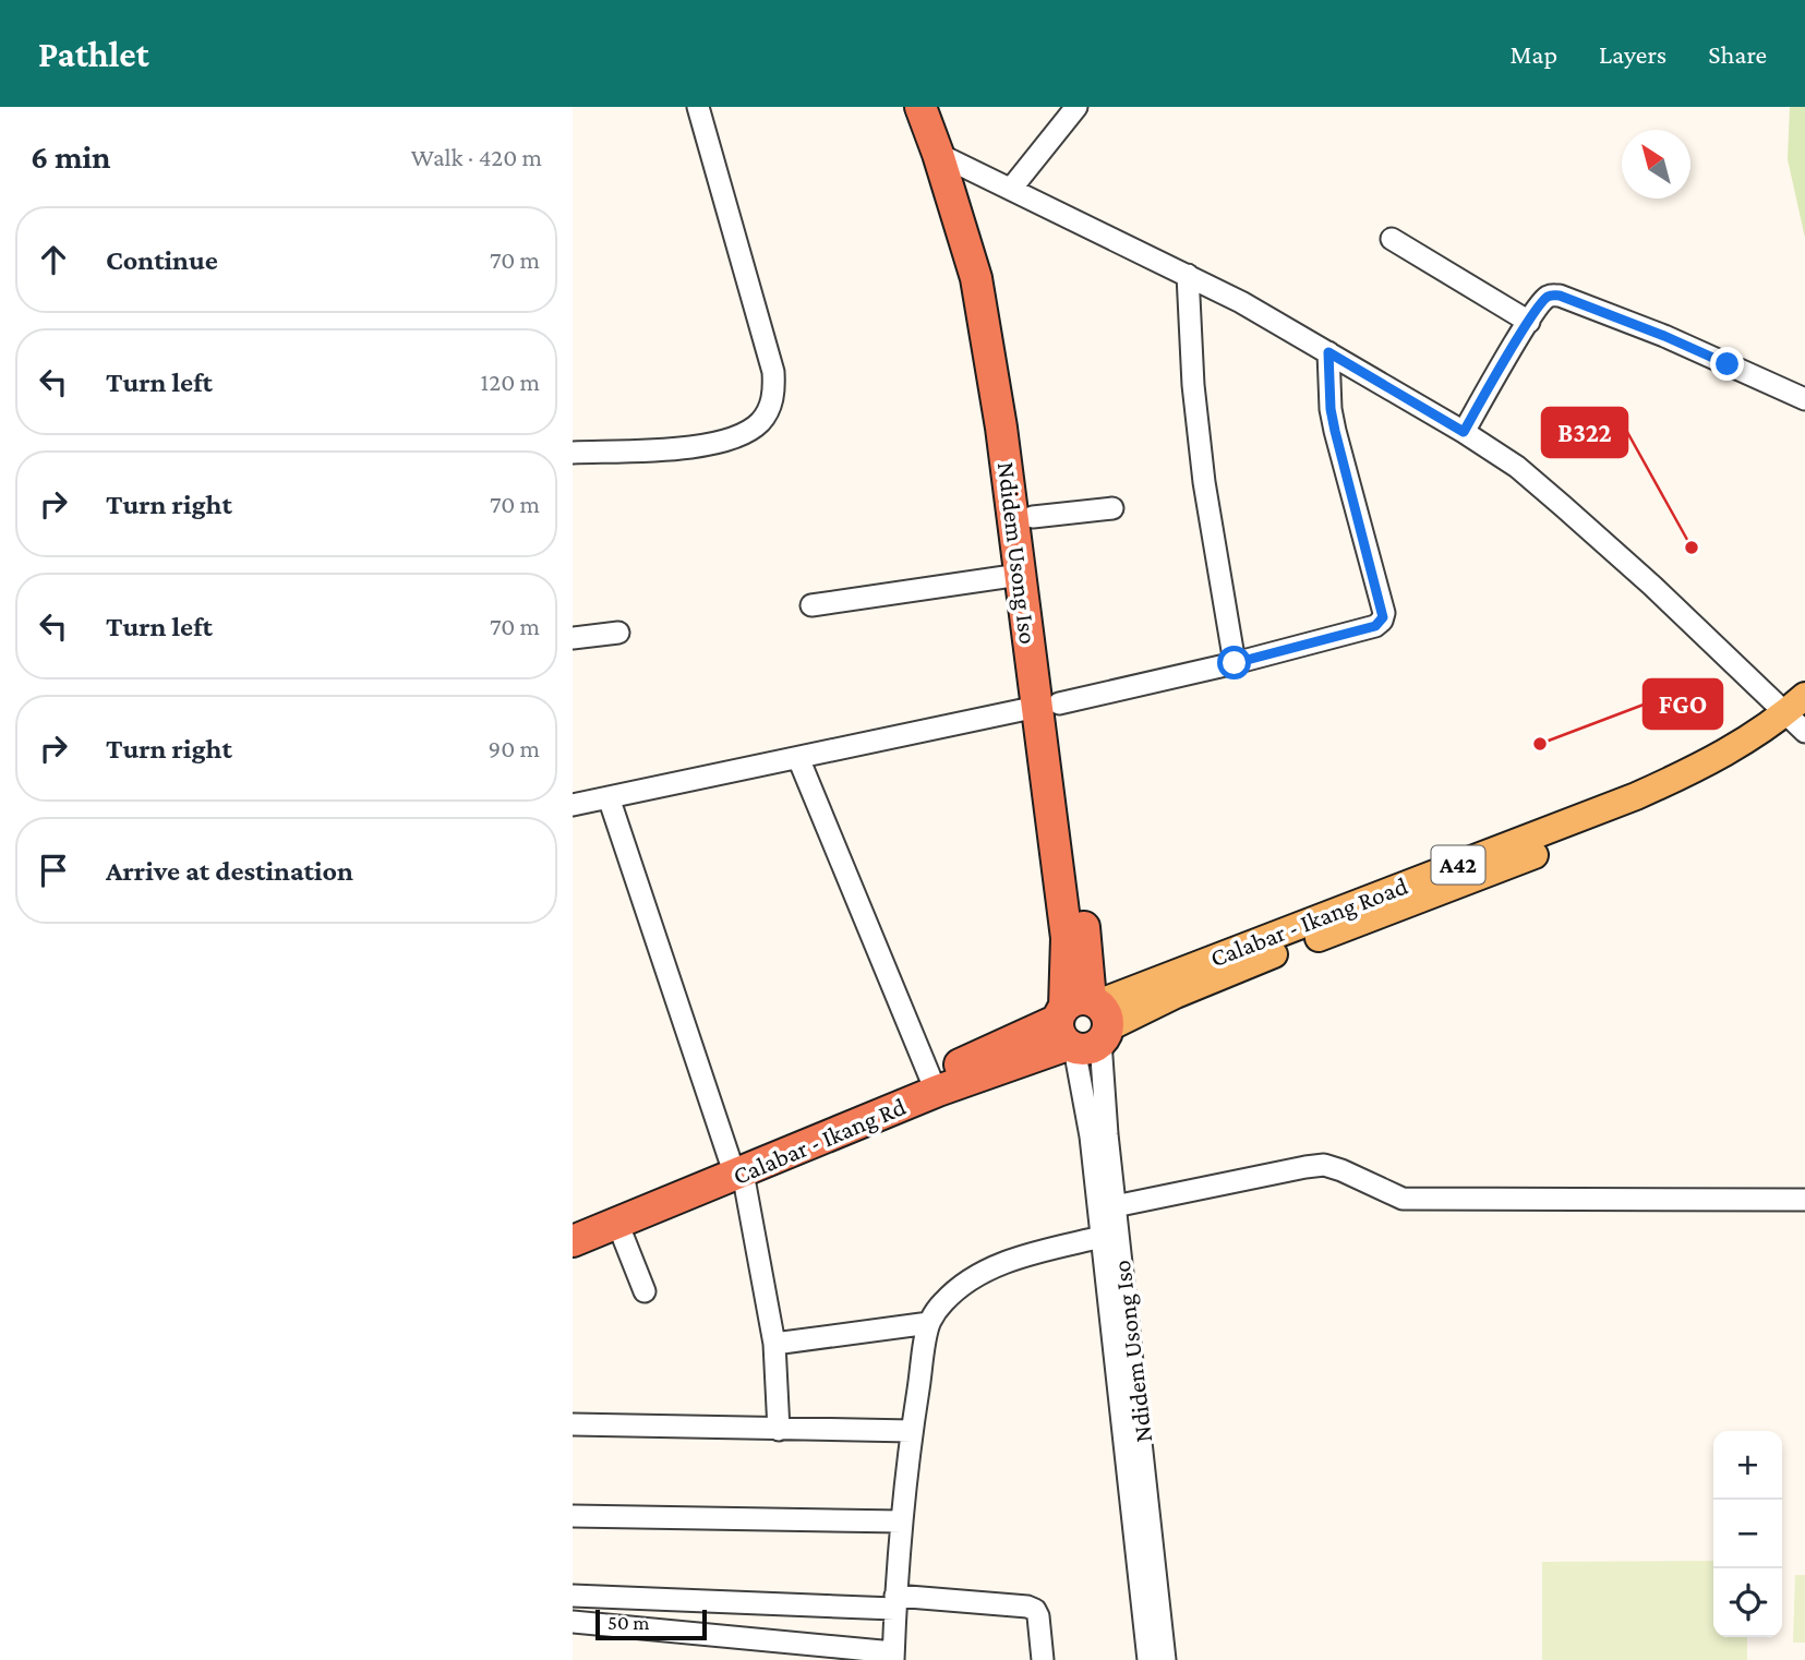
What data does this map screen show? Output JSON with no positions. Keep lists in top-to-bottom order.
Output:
{
  "streets": {
    "highway": ["Ndidem Usong Iso", "Calabar - Ikang Rd"],
    "main road": ["A42", "Calabar - Ikang Road"]
  },
  "crossings": [
    ["Ndidem Usong Iso", "Calabar - Ikang Road"],
    ["Ndidem Usong Iso", "Calabar - Ikang Rd"],
    ["Calabar - Ikang Road", "Calabar - Ikang Rd"]
  ],
  "places": ["B322", "FGO"],
  "scale_bar": "50 m",
  "north": "top left",
  "page": {
    "header": "Pathlet",
    "nav": ["Map", "Layers", "Share"],
    "heading": ["6 min", "Walk · 420 m"],
    "list": [
      ["Continue", "70 m"],
      ["Turn left", "120 m"],
      ["Turn right", "70 m"],
      ["Turn left", "70 m"],
      ["Turn right", "90 m"],
      "Arrive at destination"
    ],
    "map_buttons": ["+", "−"],
    "scale": "50 m"
  }
}
